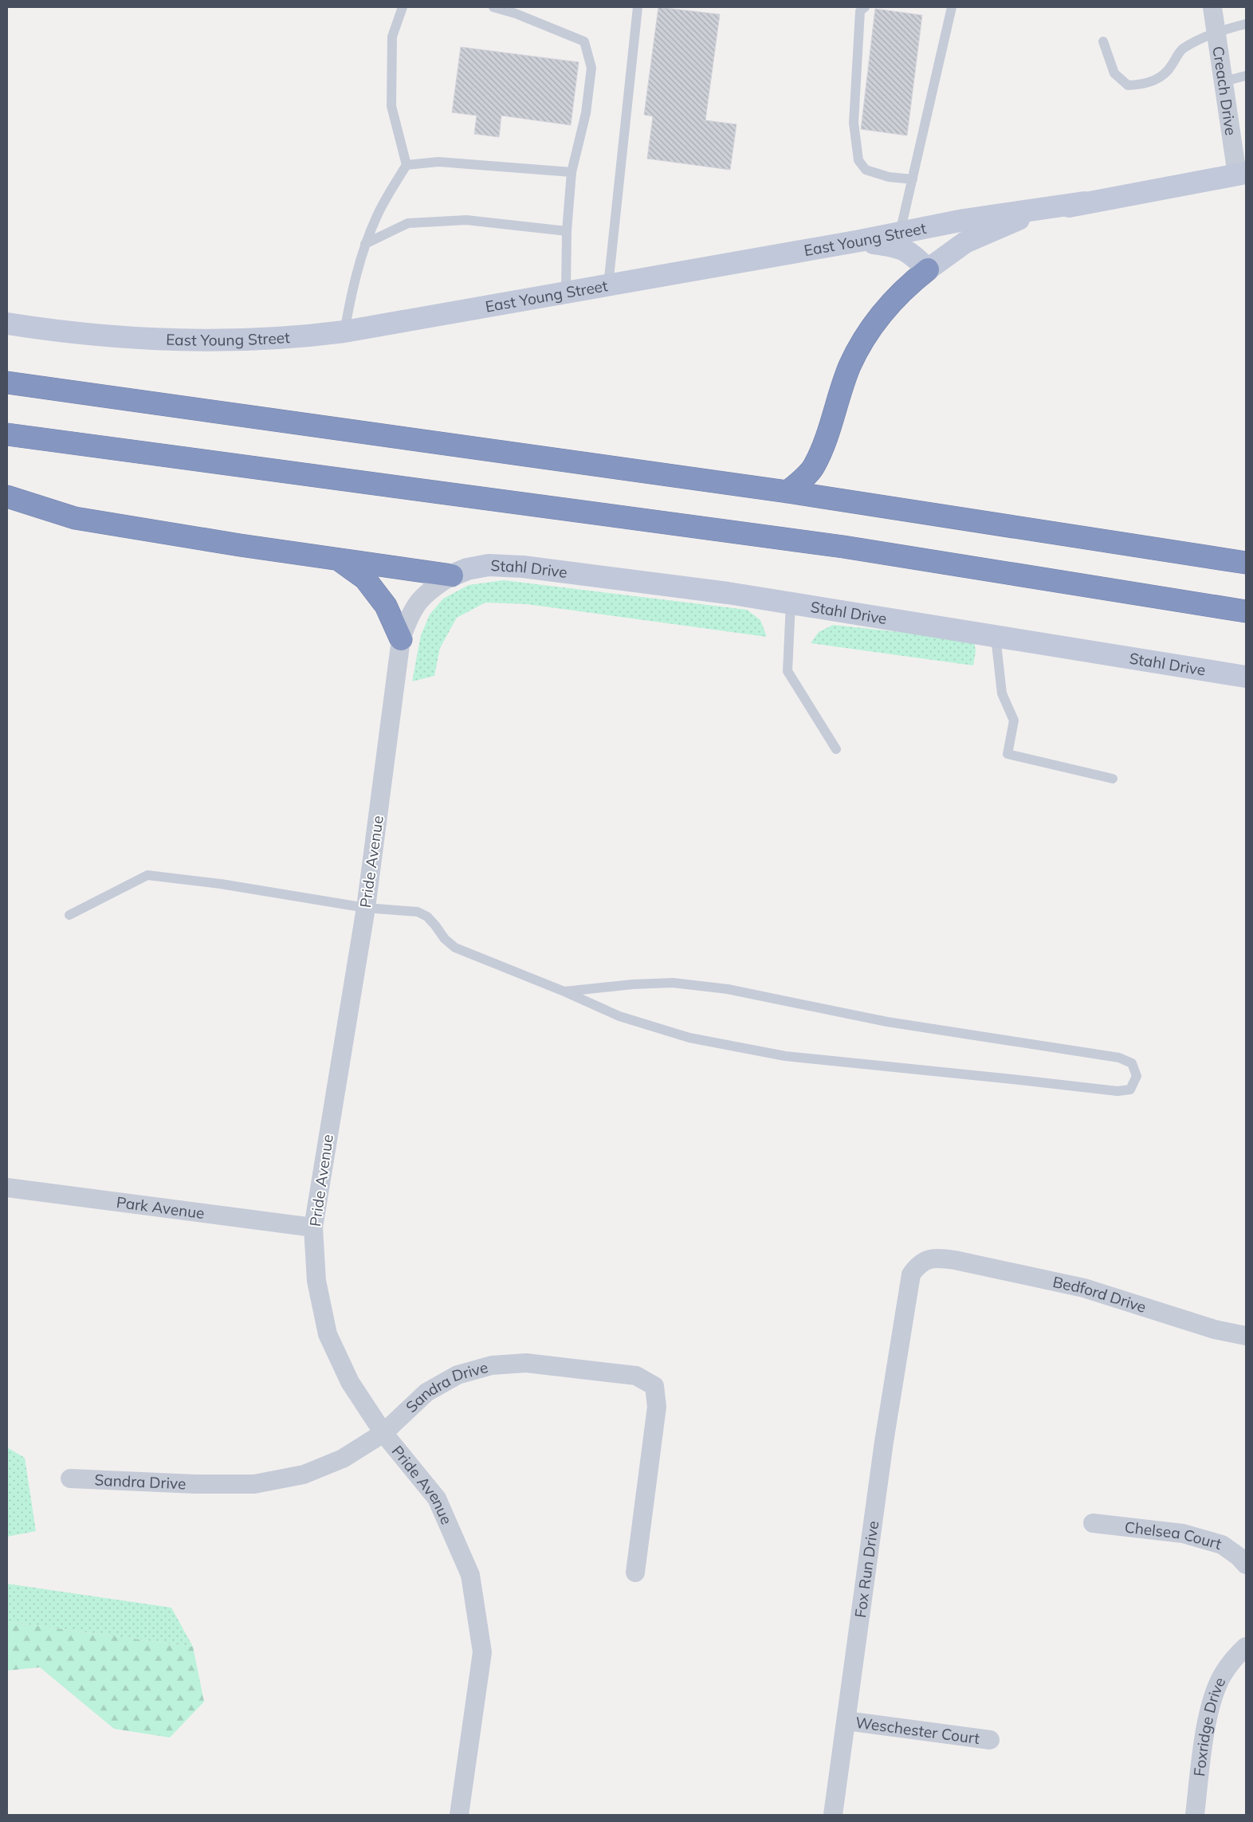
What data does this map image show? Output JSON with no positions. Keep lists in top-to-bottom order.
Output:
{
  "streets": {
    "main road": ["East Young Street", "Stahl Drive"],
    "street": [
      "Creach Drive",
      "Pride Avenue",
      "Park Avenue",
      "Bedford Drive",
      "Sandra Drive",
      "Chelsea Court",
      "Fox Run Drive",
      "Foxridge Drive",
      "Weschester Court"
    ]
  },
  "crossings": [
    ["Creach Drive", "East Young Street"],
    ["Stahl Drive", "Pride Avenue"],
    ["Pride Avenue", "Park Avenue"],
    ["Pride Avenue", "Sandra Drive"],
    ["Bedford Drive", "Fox Run Drive"],
    ["Fox Run Drive", "Weschester Court"]
  ]
}
